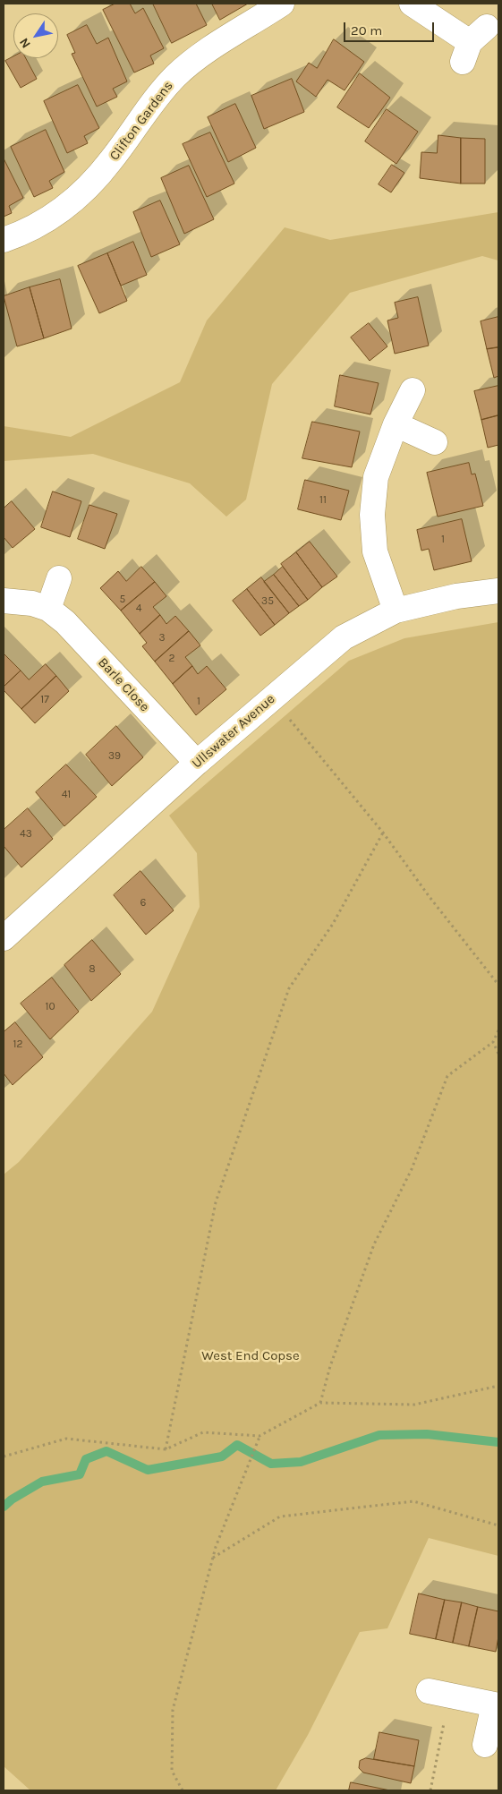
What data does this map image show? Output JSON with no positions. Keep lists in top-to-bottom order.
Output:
{
  "streets": {
    "street": ["Clifton Gardens", "Barle Close", "Ullswater Avenue"]
  },
  "crossings": [
    ["Barle Close", "Ullswater Avenue"]
  ],
  "parks": ["West End Copse"],
  "house_numbers": [
    "11",
    "1",
    "5",
    "35",
    "4",
    "3",
    "2",
    "17",
    "1",
    "39",
    "41",
    "43",
    "6",
    "8",
    "10",
    "12"
  ],
  "scale_bar": "20 m",
  "north": "bottom left"
}
